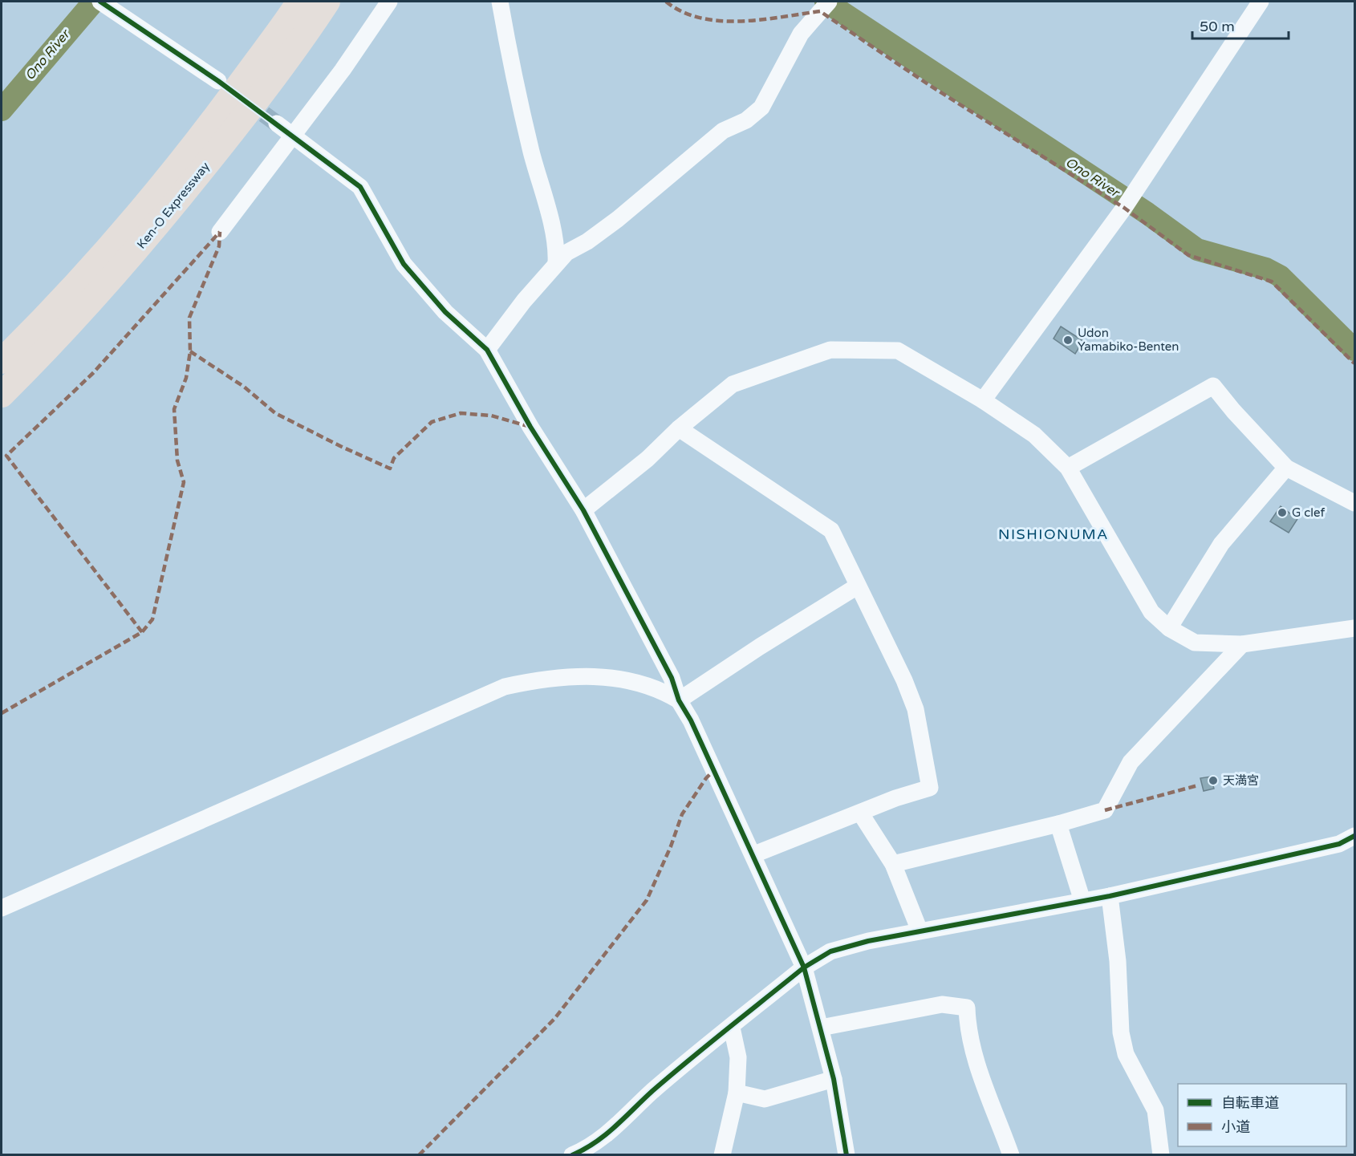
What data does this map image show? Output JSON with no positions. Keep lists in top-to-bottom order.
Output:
{
  "streets": {
    "highway": ["Ken-O Expressway"]
  },
  "districts": ["NISHIONUMA"],
  "water": ["Ono River"],
  "places": ["Udon Yamabiko-Benten", "G clef", "天満宮"],
  "legend": ["自転車道", "小道"],
  "scale_bar": "50 m"
}
